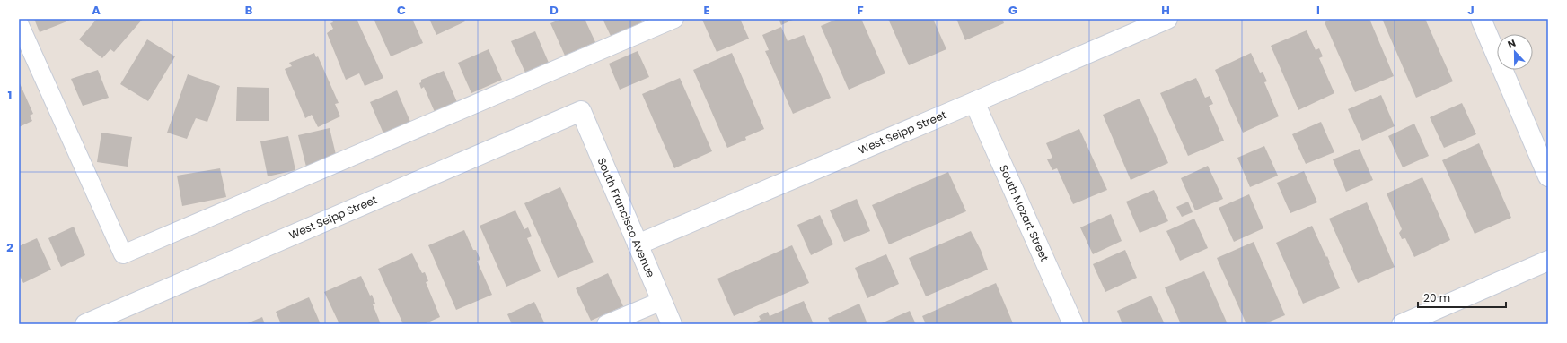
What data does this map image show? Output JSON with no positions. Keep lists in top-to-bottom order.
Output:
{
  "streets": {
    "street": ["West Seipp Street", "South Mozart Street", "South Francisco Avenue"]
  },
  "crossings": [
    ["West Seipp Street", "South Mozart Street"],
    ["West Seipp Street", "South Francisco Avenue"]
  ],
  "scale_bar": "20 m",
  "north": "top",
  "grid": {
    "columns": [
      "A",
      "B",
      "C",
      "D",
      "E",
      "F",
      "G",
      "H",
      "I",
      "J"
    ],
    "rows": ["1", "2"]
  }
}
